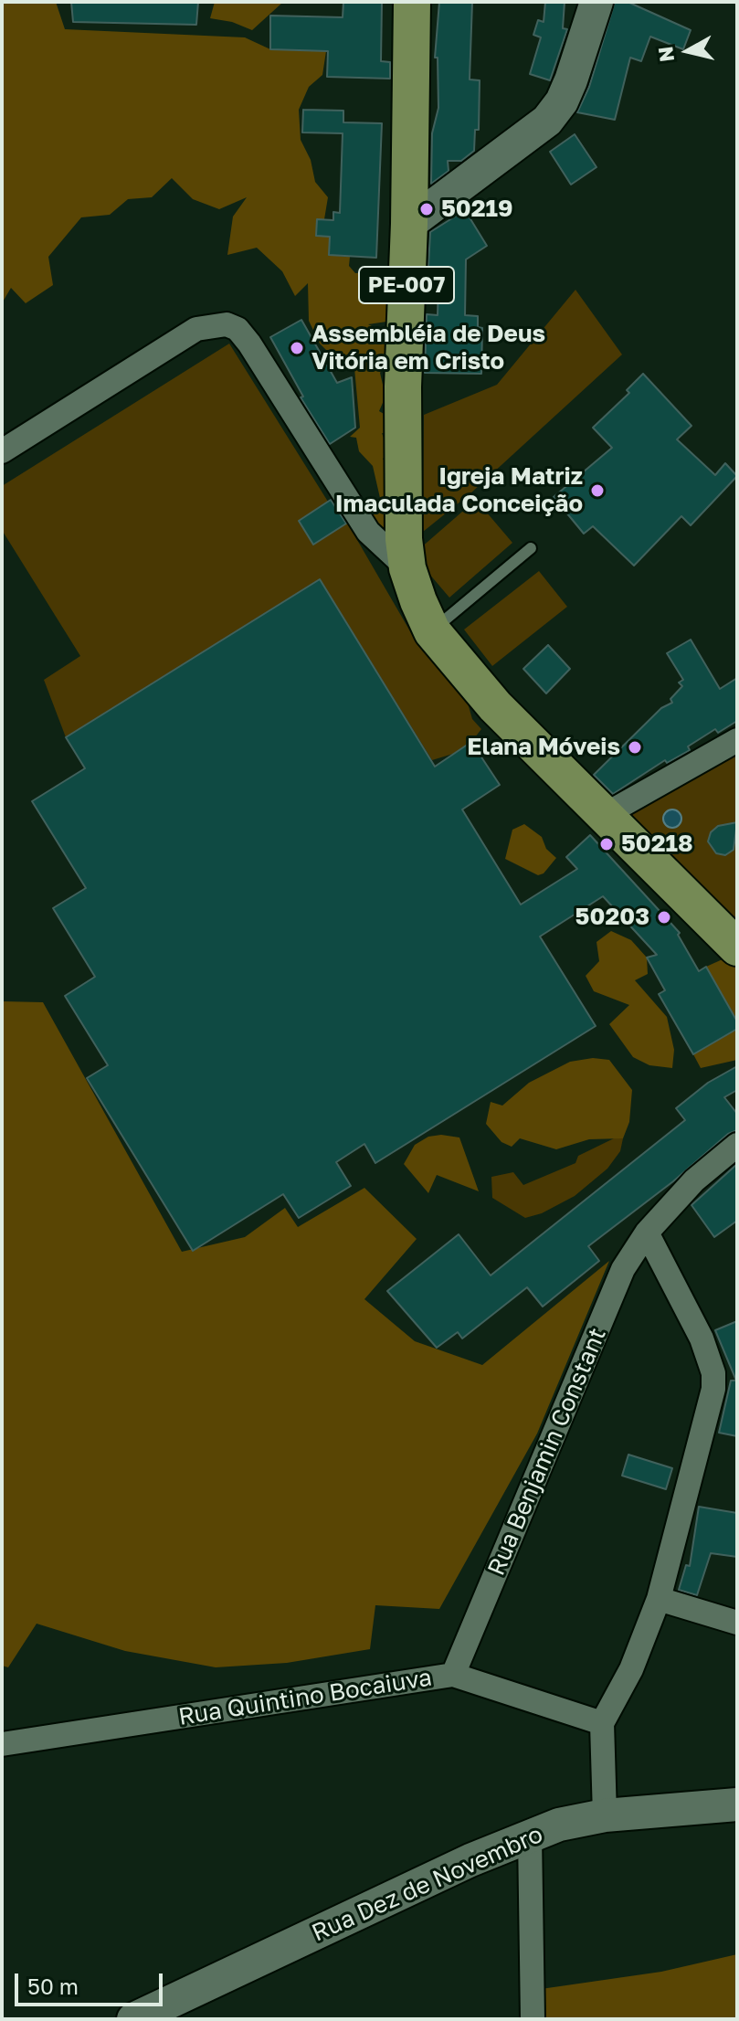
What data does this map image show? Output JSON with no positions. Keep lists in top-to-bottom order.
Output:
{
  "streets": {
    "main road": ["PE-007", "Rua Dez de Novembro"],
    "street": ["Rua Benjamin Constant", "Rua Quintino Bocaiuva"]
  },
  "crossings": [
    ["Rua Benjamin Constant", "Rua Quintino Bocaiuva"]
  ],
  "places": [
    "50219",
    "Assembléia de Deus Vitória em Cristo",
    "Igreja Matriz Imaculada Conceição",
    "Elana Móveis",
    "50218",
    "50203"
  ],
  "scale_bar": "50 m",
  "north": "left"
}
